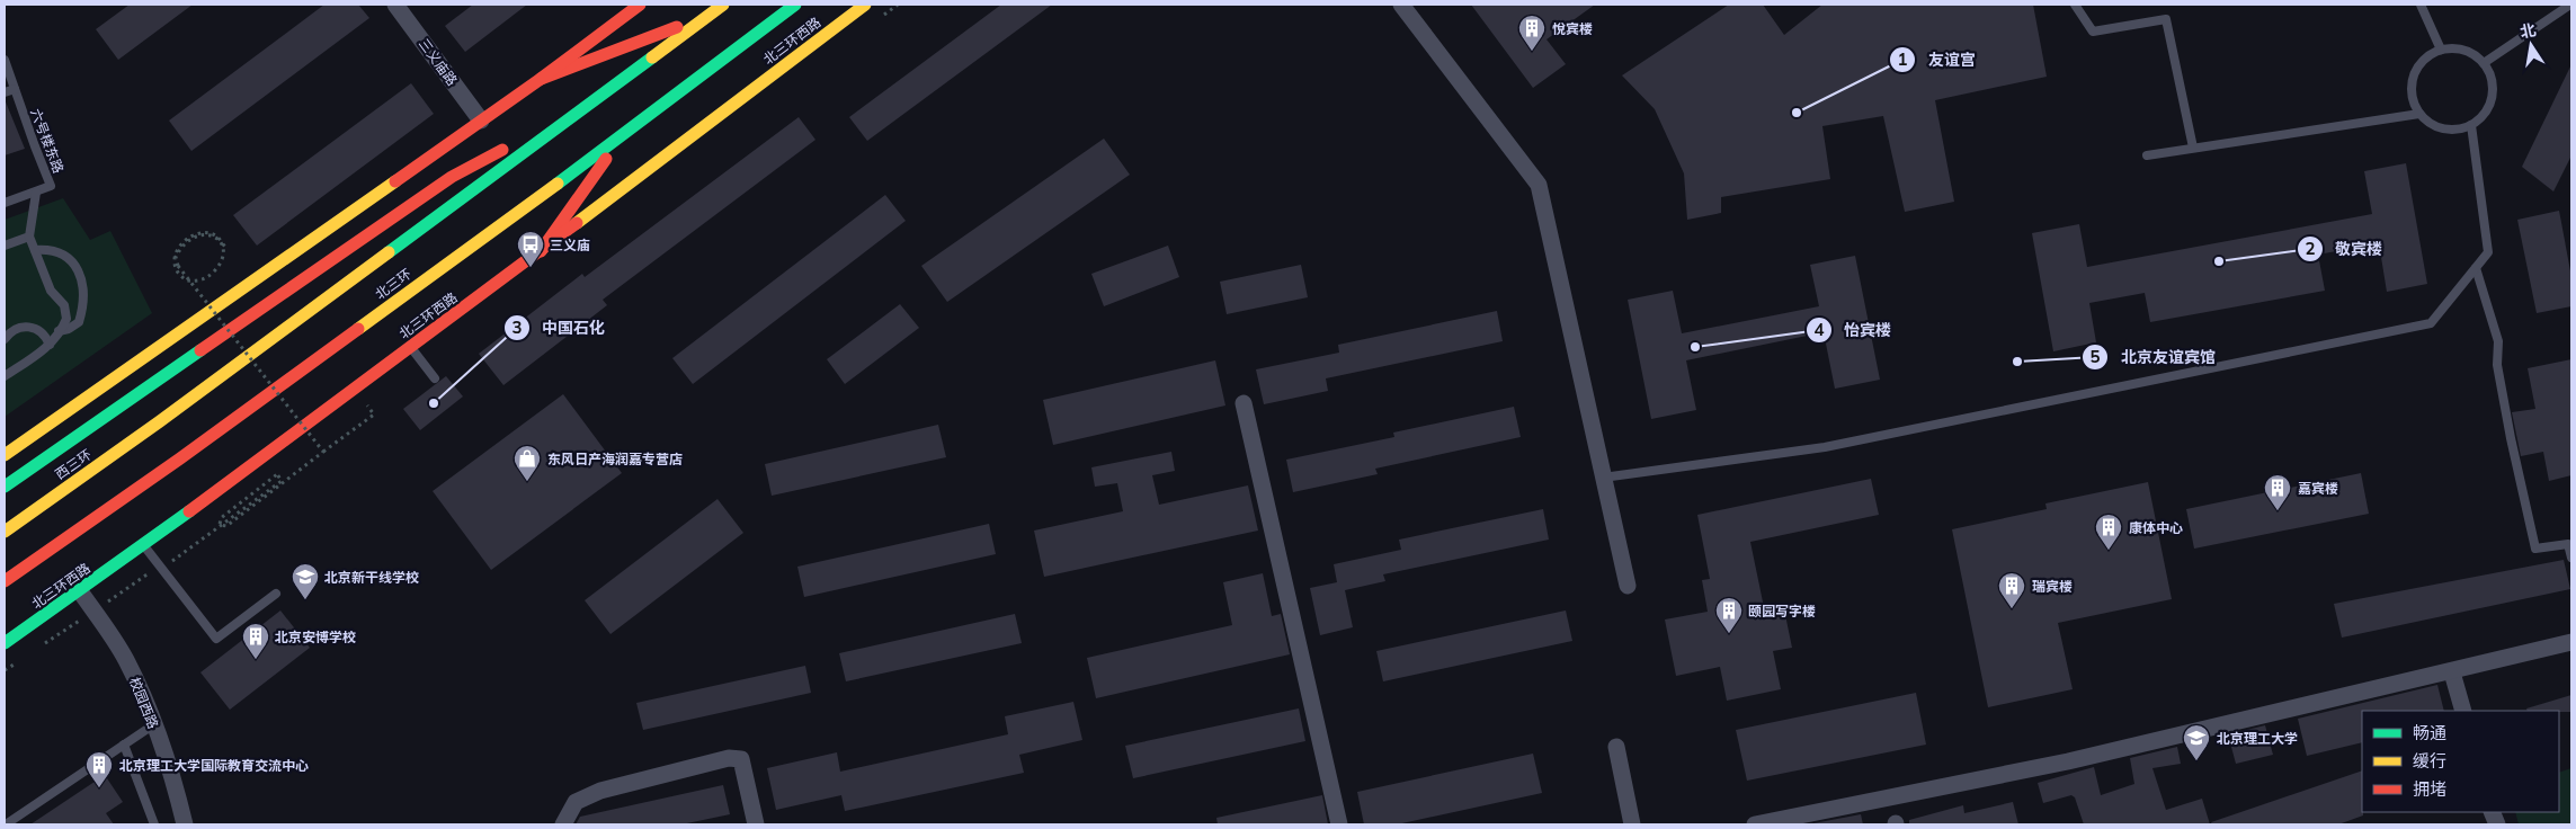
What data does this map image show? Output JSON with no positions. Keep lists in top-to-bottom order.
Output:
{
  "streets": {
    "main road": ["北三环西路", "北三环", "西三环"],
    "street": ["三义庙路", "校园西路"],
    "lane": ["六号楼东路"]
  },
  "crossings": [
    ["北三环西路", "校园西路"],
    ["北三环", "西三环"]
  ],
  "places": {
    "building": [
      "悅宾楼",
      "嘉宾楼",
      "康体中心",
      "瑞宾楼",
      "颐园写字楼",
      "北京安博学校",
      "北京理工大学国际教育交流中心"
    ],
    "other": [
      "友谊宫",
      "敬宾楼",
      "怡宾楼",
      "北京友谊宾馆",
      "中国石化"
    ],
    "bus stop": ["三义庙"],
    "shop": ["东风日产海润嘉专营店"],
    "school or university": ["北京新干线学校", "北京理工大学"]
  },
  "legend": ["畅通", "缓行", "拥堵"],
  "north": "top"
}
